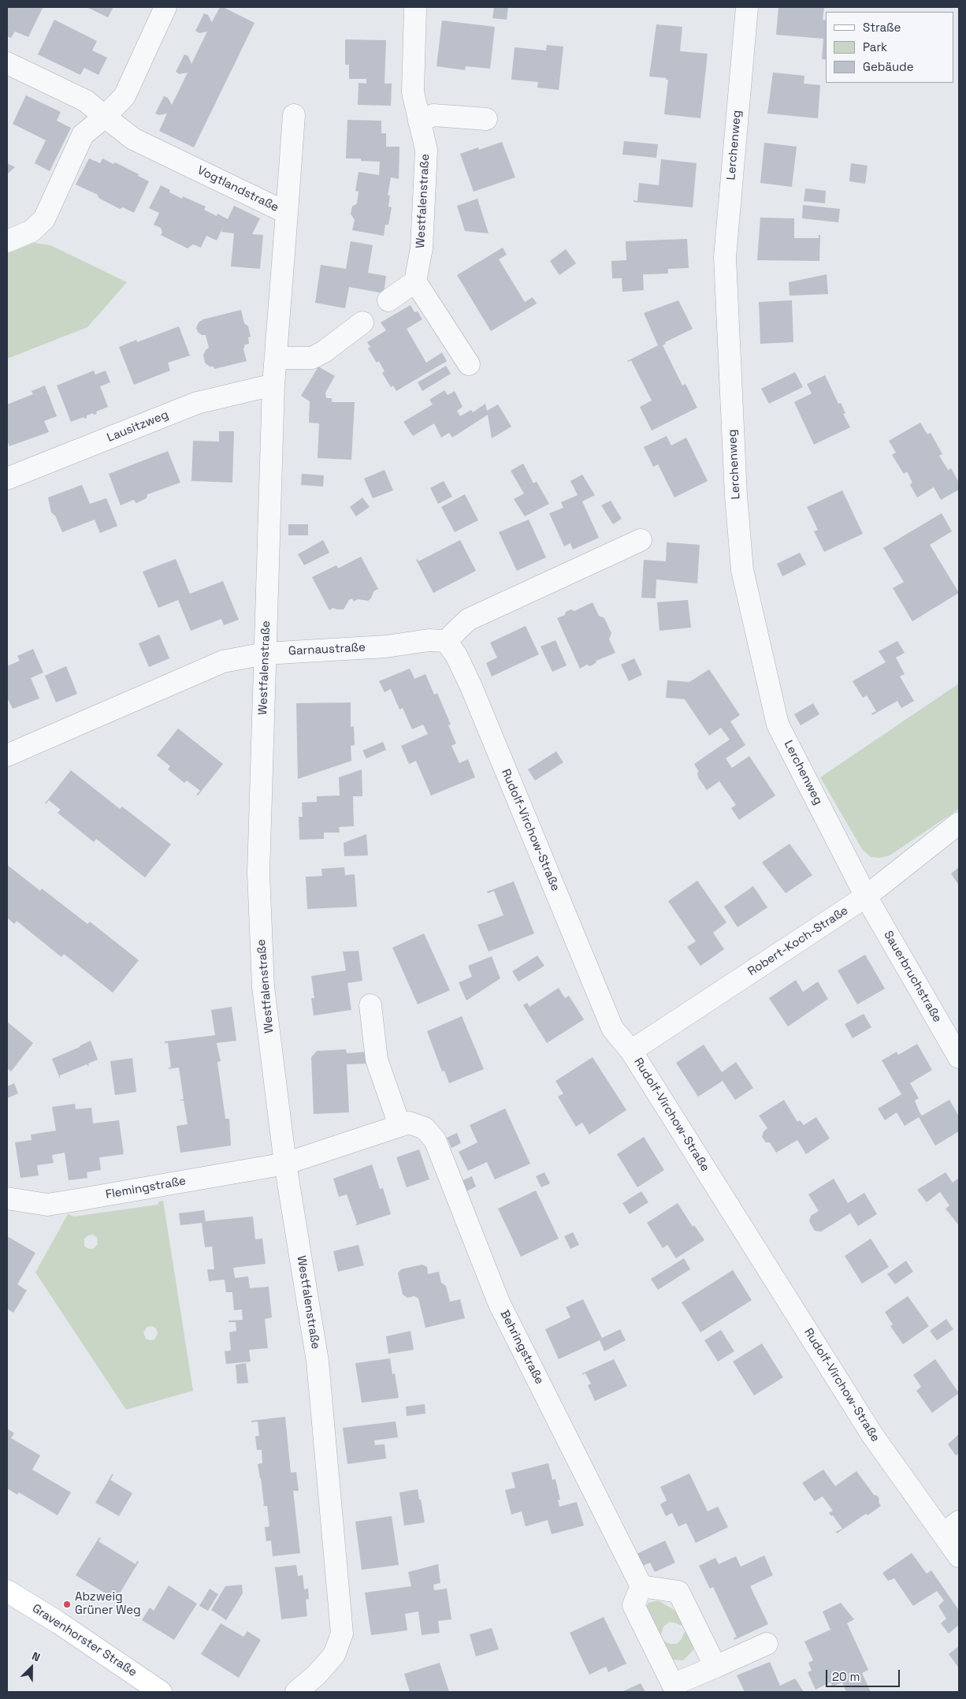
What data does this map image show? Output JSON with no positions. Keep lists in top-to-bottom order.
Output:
{
  "streets": {
    "main road": ["Gravenhorster Straße"],
    "street": [
      "Lerchenweg",
      "Vogtlandstraße",
      "Westfalenstraße",
      "Lausitzweg",
      "Garnaustraße",
      "Rudolf-Virchow-Straße",
      "Robert-Koch-Straße",
      "Sauerbruchstraße",
      "Flemingstraße",
      "Behringstraße"
    ]
  },
  "crossings": [
    ["Lerchenweg", "Robert-Koch-Straße"],
    ["Lerchenweg", "Sauerbruchstraße"],
    ["Vogtlandstraße", "Westfalenstraße"],
    ["Westfalenstraße", "Lausitzweg"],
    ["Westfalenstraße", "Garnaustraße"],
    ["Westfalenstraße", "Flemingstraße"],
    ["Westfalenstraße", "Behringstraße"],
    ["Garnaustraße", "Rudolf-Virchow-Straße"],
    ["Rudolf-Virchow-Straße", "Robert-Koch-Straße"],
    ["Robert-Koch-Straße", "Sauerbruchstraße"],
    ["Flemingstraße", "Behringstraße"]
  ],
  "places": ["Abzweig Grüner Weg"],
  "legend": ["Straße", "Park", "Gebäude"],
  "scale_bar": "20 m",
  "north": "top right"
}
